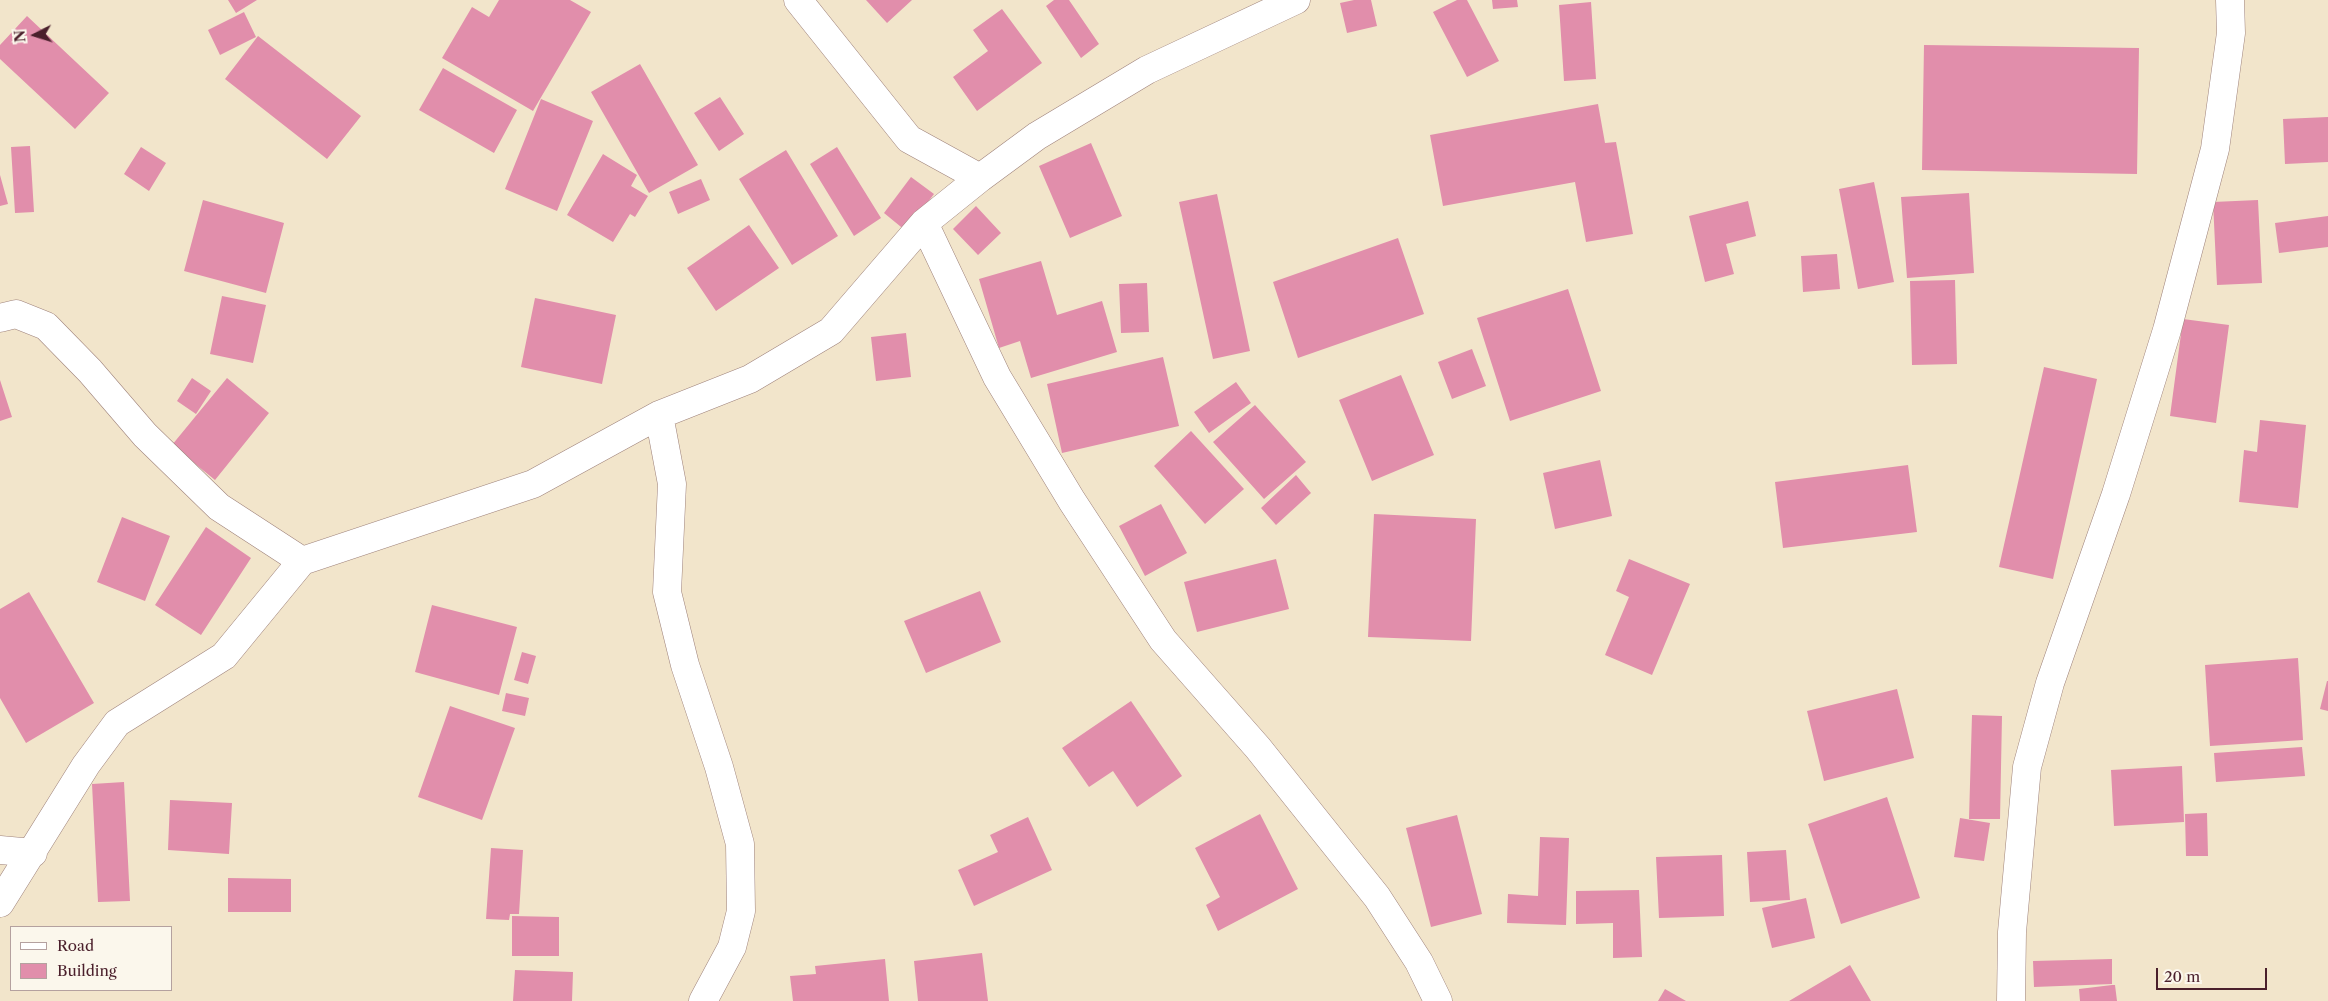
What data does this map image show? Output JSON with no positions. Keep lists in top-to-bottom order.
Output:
{
  "legend": ["Road", "Building"],
  "scale_bar": "20 m",
  "north": "left"
}
